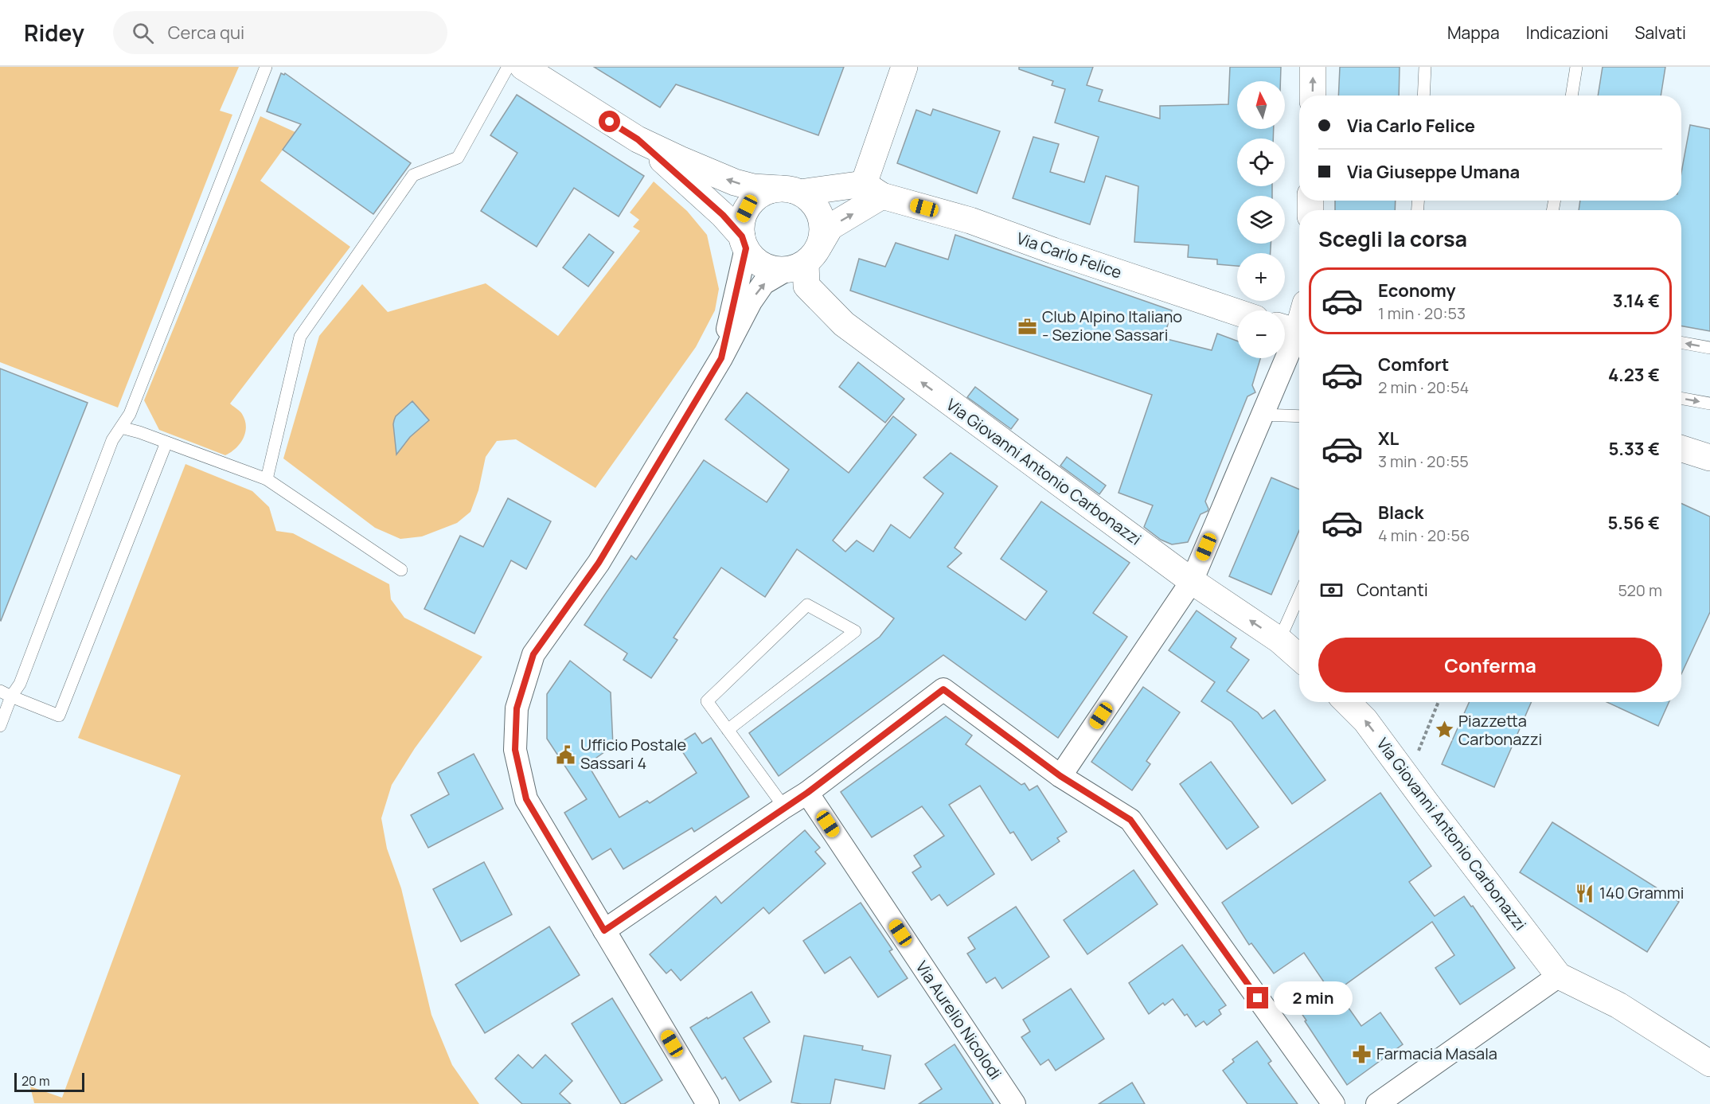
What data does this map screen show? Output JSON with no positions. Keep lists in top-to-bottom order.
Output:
{
  "streets": {
    "main road": ["Via Carlo Felice", "Via Giovanni Antonio Carbonazzi"],
    "street": ["Via Aurelio Nicolodi"]
  },
  "crossings": [
    ["Via Carlo Felice", "Via Giovanni Antonio Carbonazzi"]
  ],
  "one_way": ["Via Giovanni Antonio Carbonazzi"],
  "places": {
    "office": ["Club Alpino Italiano - Sezione Sassari"],
    "place": ["Piazzetta Carbonazzi"],
    "public building": ["Ufficio Postale Sassari 4"],
    "restaurant": ["140 Grammi"],
    "pharmacy": ["Farmacia Masala"]
  },
  "scale_bar": "20 m",
  "north": "top",
  "page": {
    "header": "Ridey",
    "search": "Cerca qui",
    "nav": ["Mappa", "Indicazioni", "Salvati"],
    "map_buttons": ["+", "−"],
    "banner": ["Via Carlo Felice", "Via Giuseppe Umana"],
    "heading": "Scegli la corsa",
    "list": [
      {
        "name": "Economy",
        "note": "1 min · 20:53",
        "value": "3.14 €"
      },
      {
        "name": "Comfort",
        "note": "2 min · 20:54",
        "value": "4.23 €"
      },
      {
        "name": "XL",
        "note": "3 min · 20:55",
        "value": "5.33 €"
      },
      {
        "name": "Black",
        "note": "4 min · 20:56",
        "value": "5.56 €"
      }
    ],
    "pay": ["Contanti", "520 m"],
    "buttons": "Conferma",
    "bubble": "2 min",
    "scale": "20 m"
  }
}
